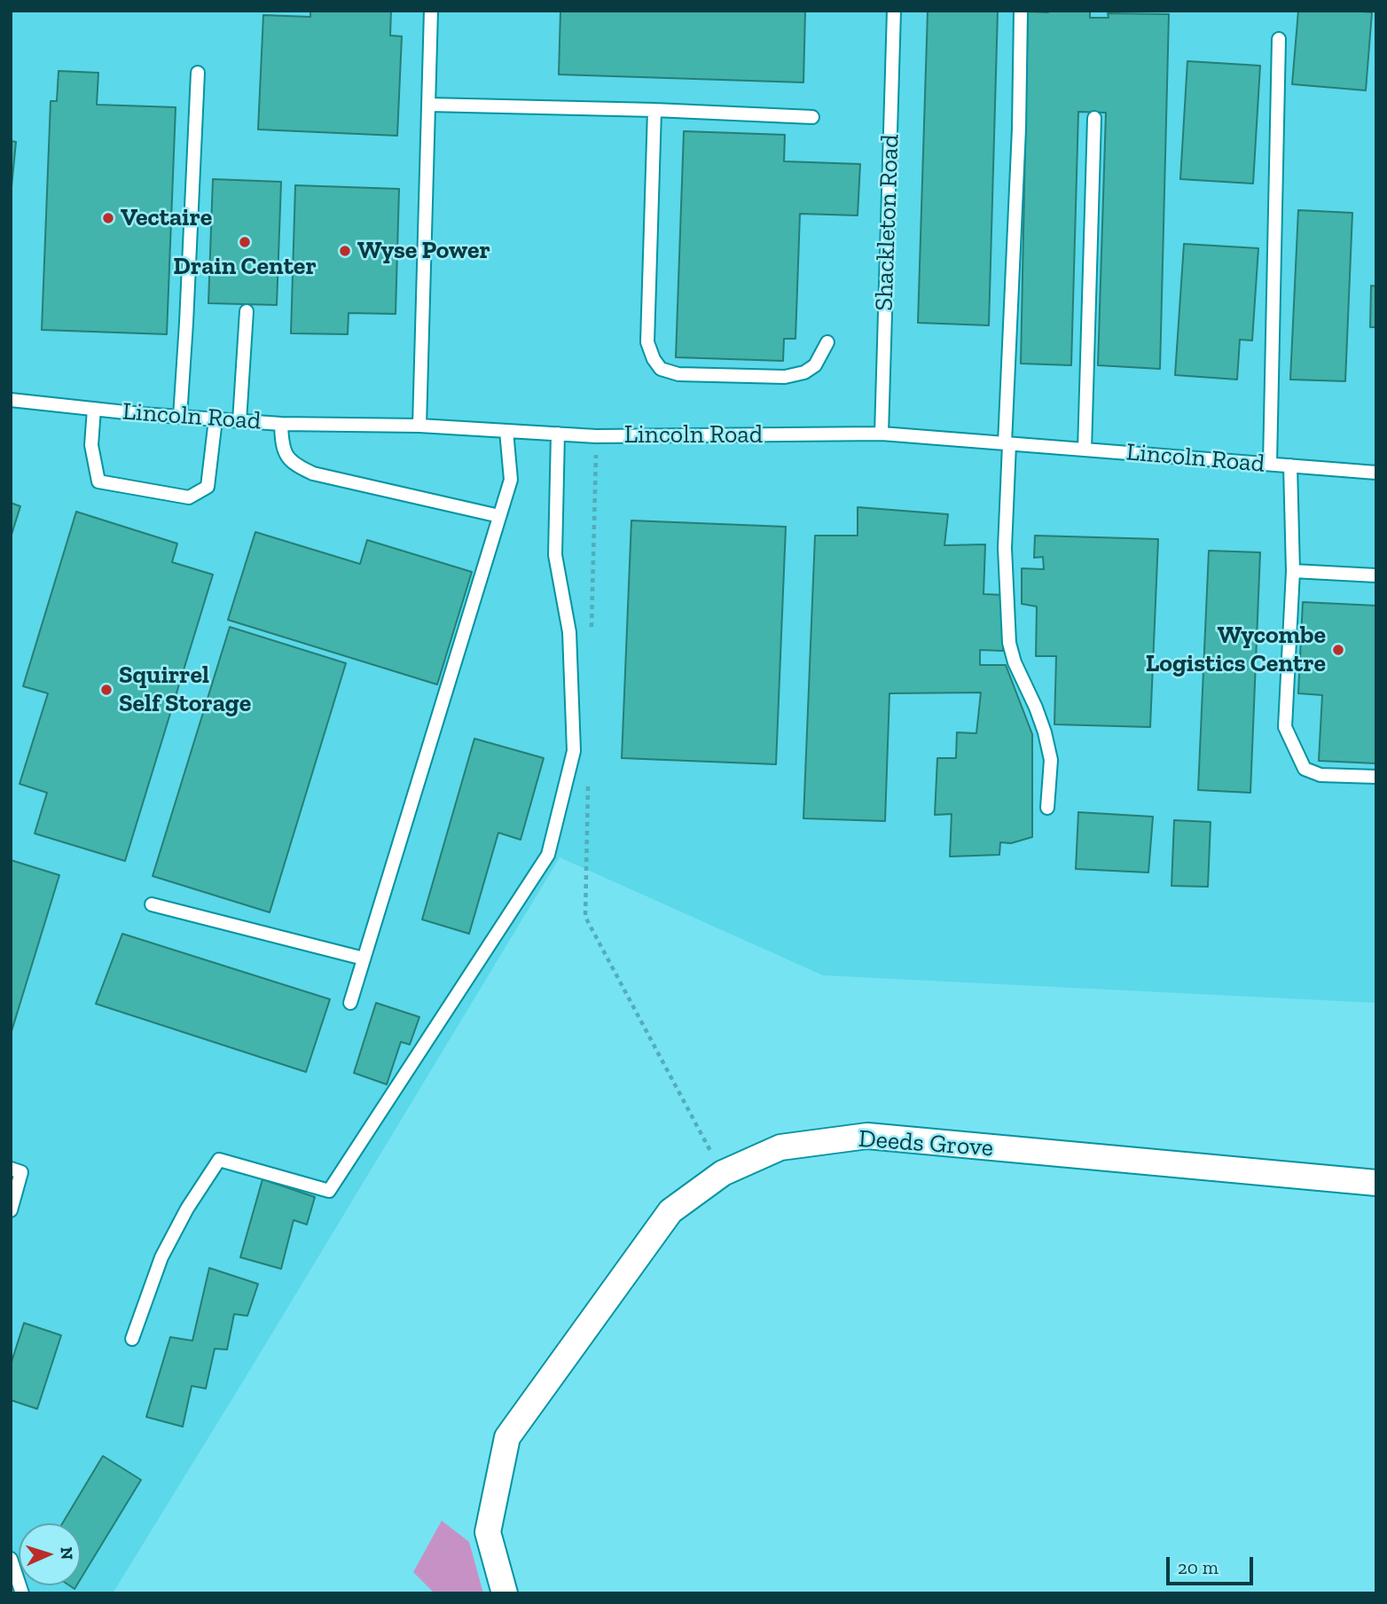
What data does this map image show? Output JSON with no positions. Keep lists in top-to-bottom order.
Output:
{
  "streets": {
    "street": ["Deeds Grove"],
    "lane": ["Shackleton Road", "Lincoln Road"]
  },
  "crossings": [
    ["Shackleton Road", "Lincoln Road"]
  ],
  "places": [
    "Vectaire",
    "Drain Center",
    "Wyse Power",
    "Wycombe Logistics Centre",
    "Squirrel Self Storage"
  ],
  "scale_bar": "20 m",
  "north": "right"
}
